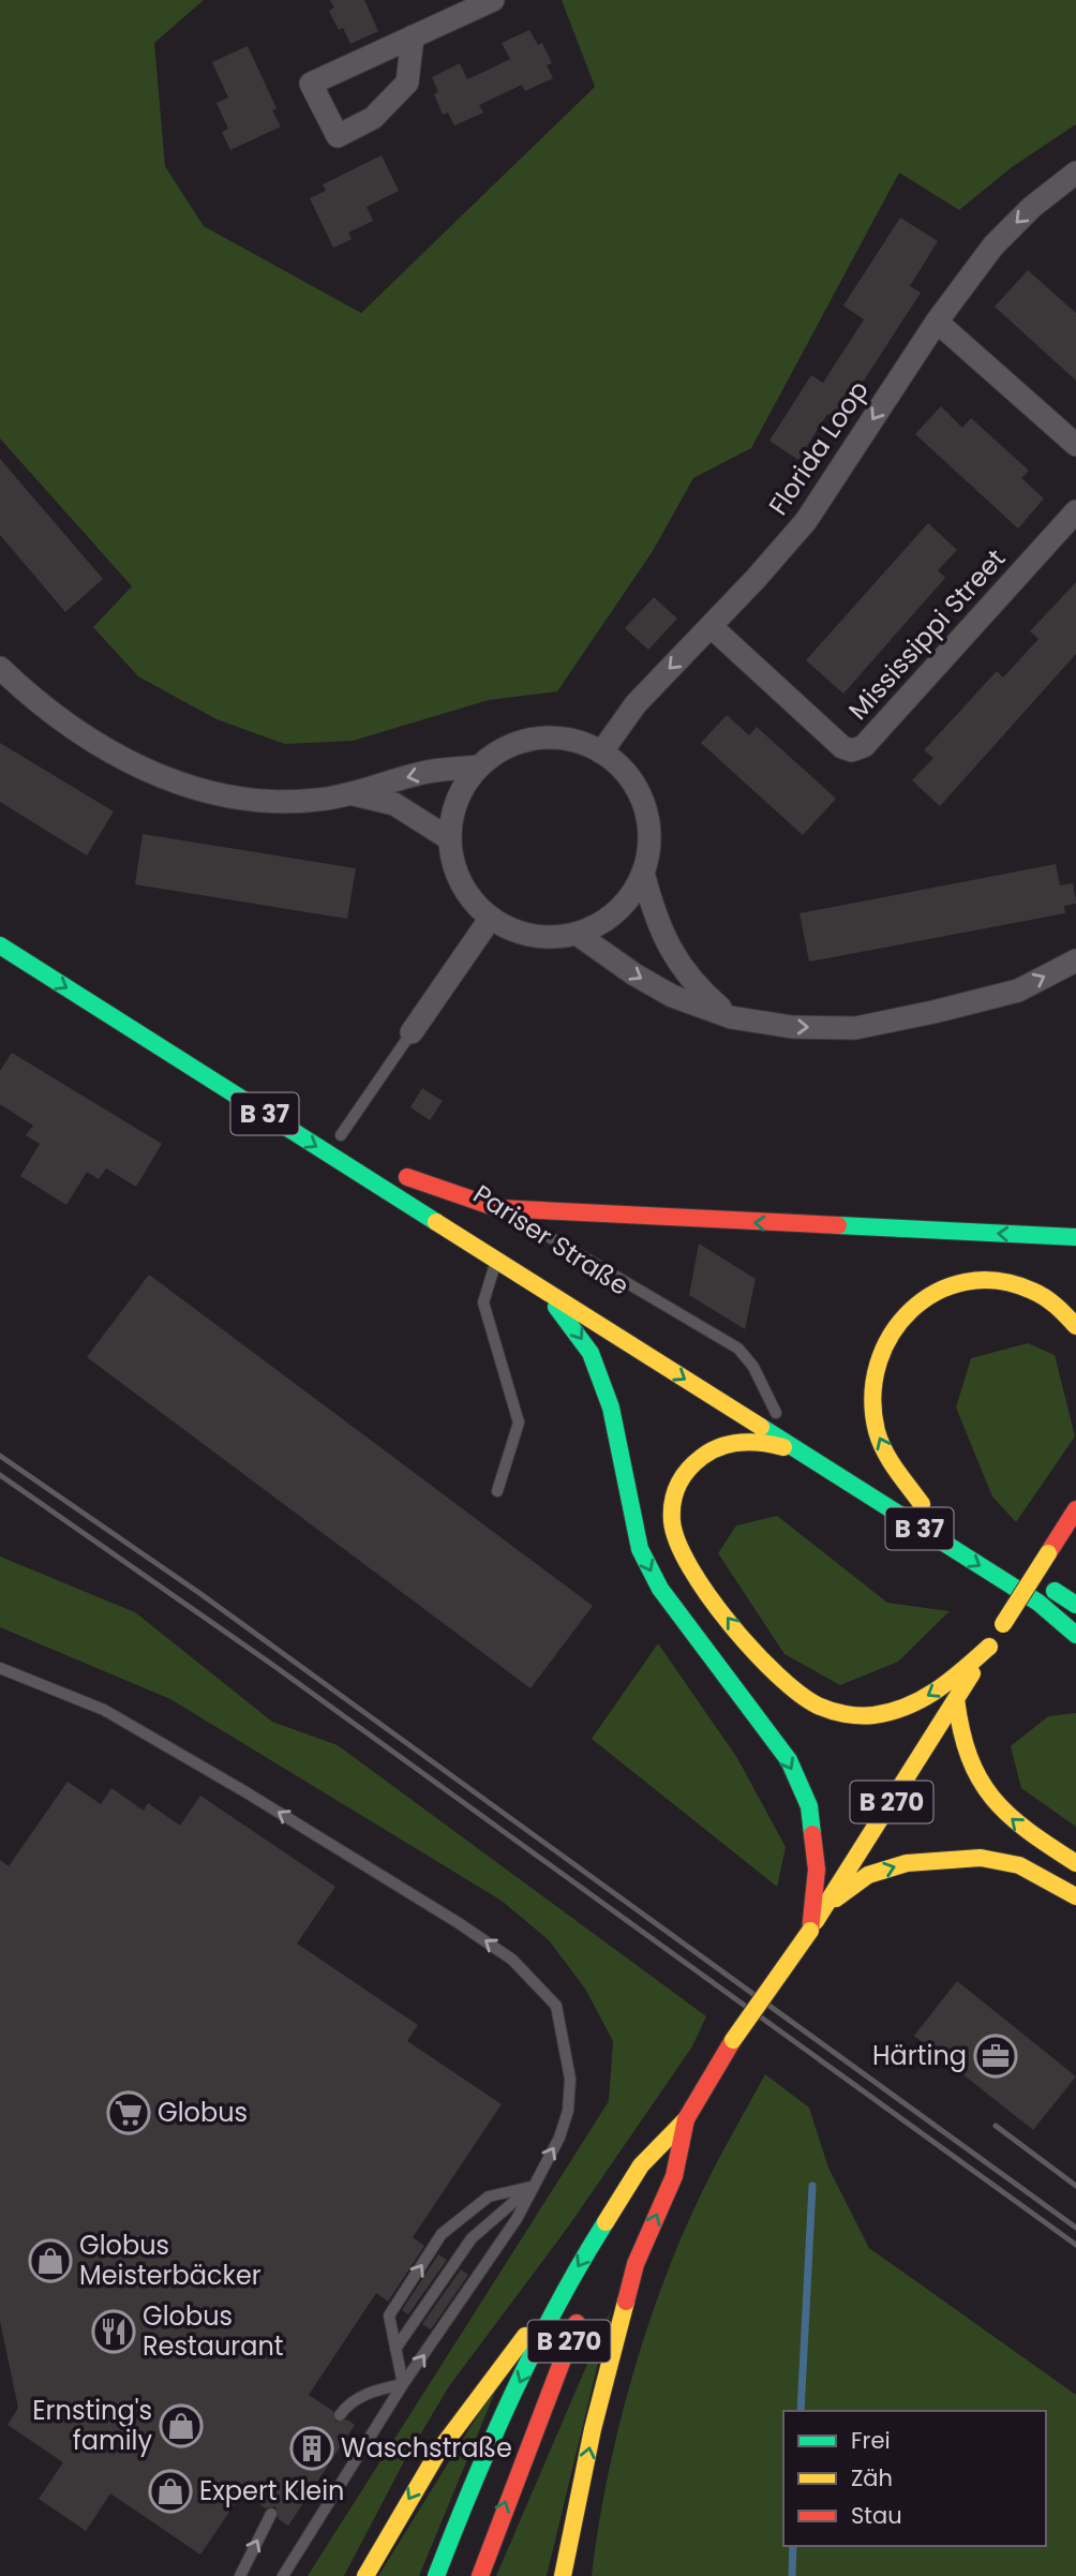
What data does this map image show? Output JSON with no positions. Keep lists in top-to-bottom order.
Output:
{
  "streets": {
    "main road": ["B 37", "Pariser Straße", "B 270"],
    "street": ["Florida Loop", "Mississippi Street"]
  },
  "crossings": [
    ["Florida Loop", "Mississippi Street"]
  ],
  "one_way": ["Florida Loop", "Pariser Straße"],
  "places": {
    "office": ["Härting"],
    "supermarket": ["Globus"],
    "shop": ["Globus Meisterbäcker", "Ernsting's family", "Expert Klein"],
    "restaurant": ["Globus Restaurant"],
    "building": ["Waschstraße"]
  },
  "legend": ["Frei", "Zäh", "Stau"]
}
